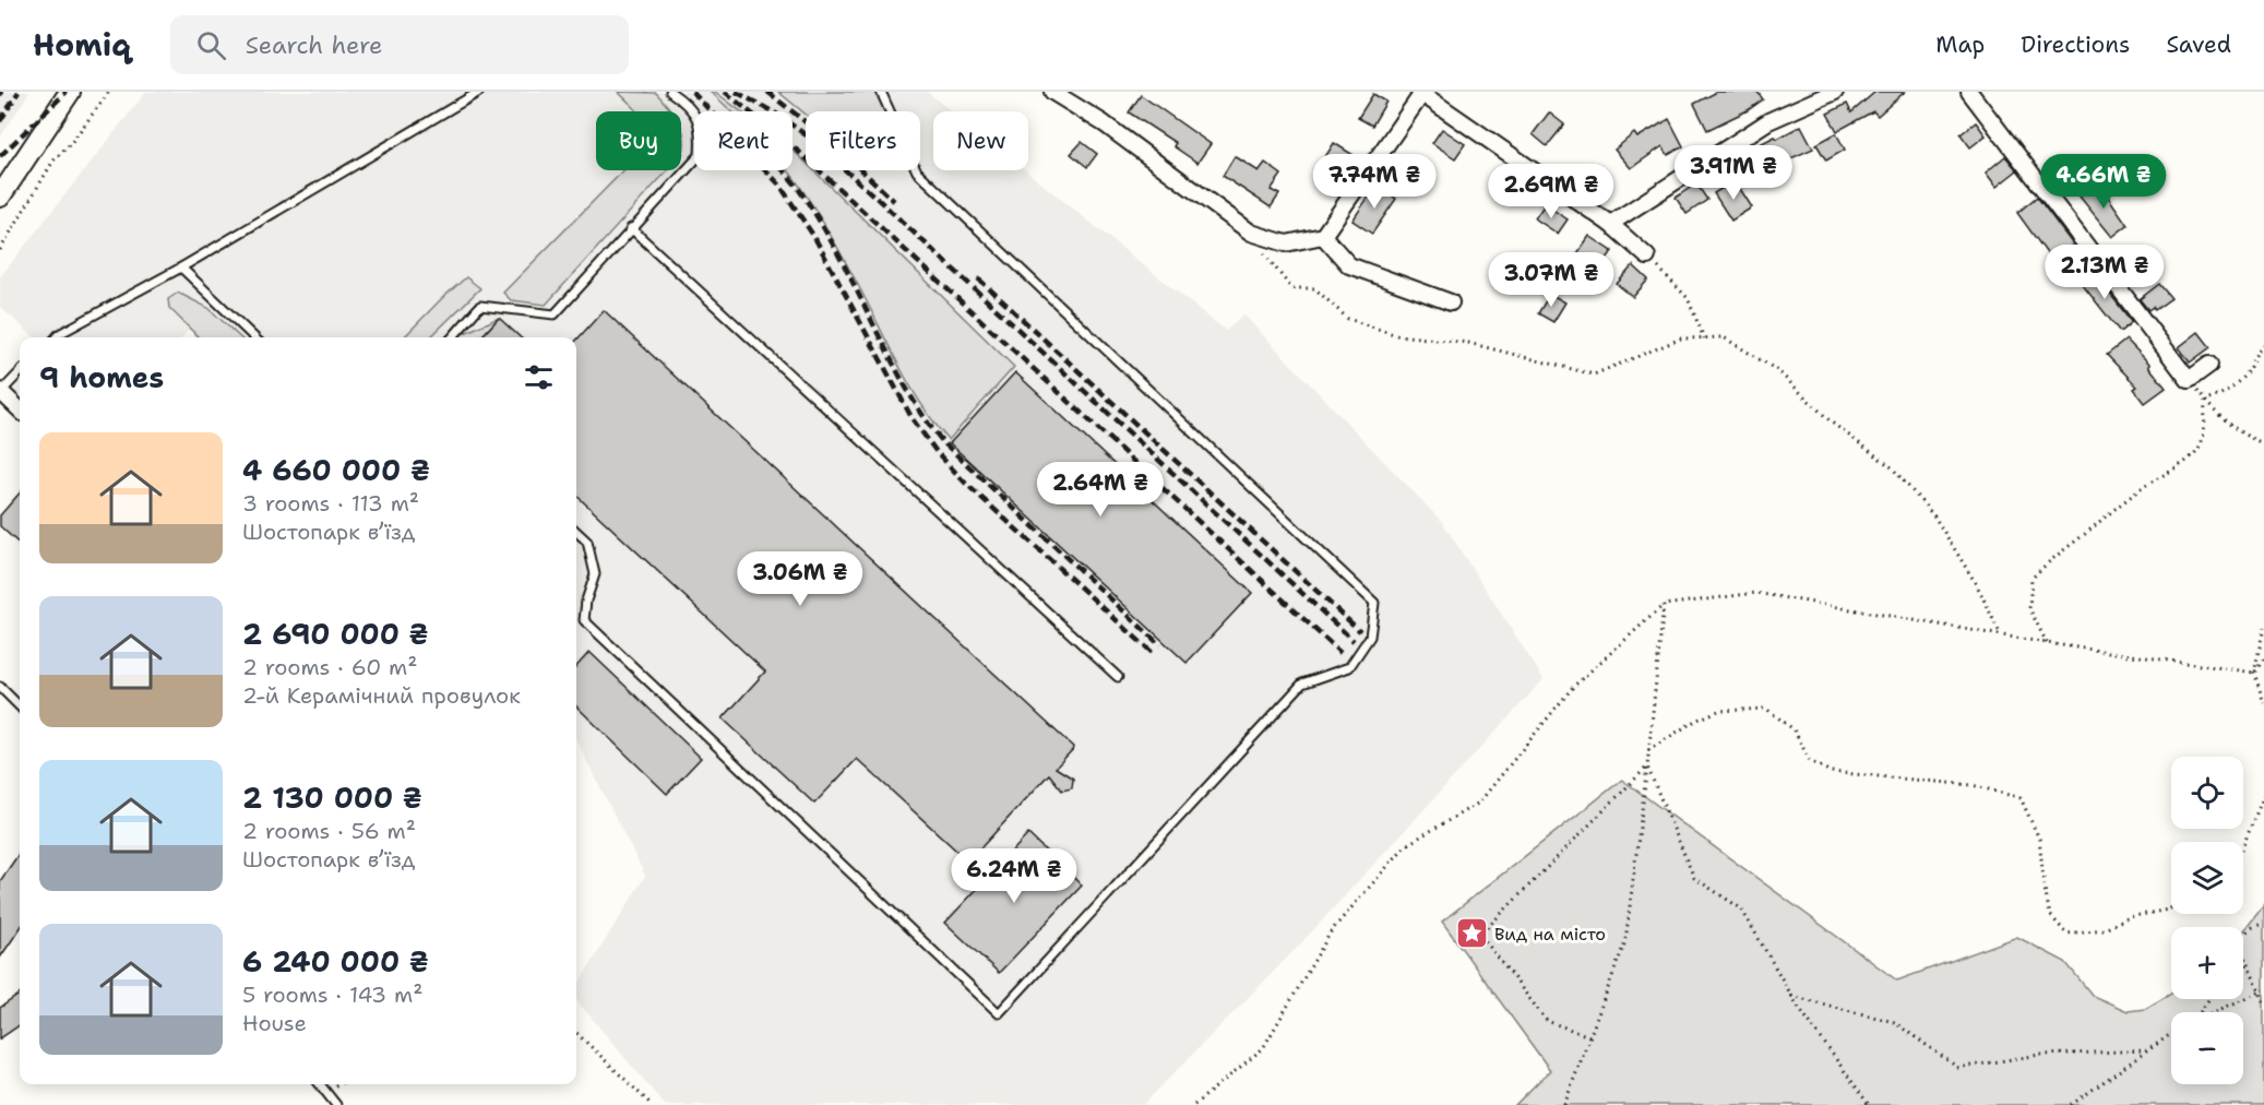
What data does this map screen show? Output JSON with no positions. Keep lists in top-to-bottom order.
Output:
{
  "places": {
    "place": ["Вид на місто"]
  },
  "page": {
    "header": "Homiq",
    "search": "Search here",
    "nav": ["Map", "Directions", "Saved"],
    "chip": [
      "Buy",
      "Rent",
      "Filters",
      "New"
    ],
    "price": [
      "3.91M ₴",
      "7.74M ₴",
      "4.66M ₴",
      "2.69M ₴",
      "2.13M ₴",
      "3.07M ₴",
      "2.64M ₴",
      "3.06M ₴",
      "6.24M ₴"
    ],
    "heading": "9 homes",
    "list": [
      {
        "name": "4 660 000 ₴",
        "note": "3 rooms · 113 m² · Шостопарк в’їзд"
      },
      {
        "name": "2 690 000 ₴",
        "note": "2 rooms · 60 m² · 2-й Керамічний провулок"
      },
      {
        "name": "2 130 000 ₴",
        "note": "2 rooms · 56 m² · Шостопарк в’їзд"
      },
      {
        "name": "6 240 000 ₴",
        "note": "5 rooms · 143 m² · House"
      }
    ],
    "map_buttons": ["+", "−"]
  }
}
